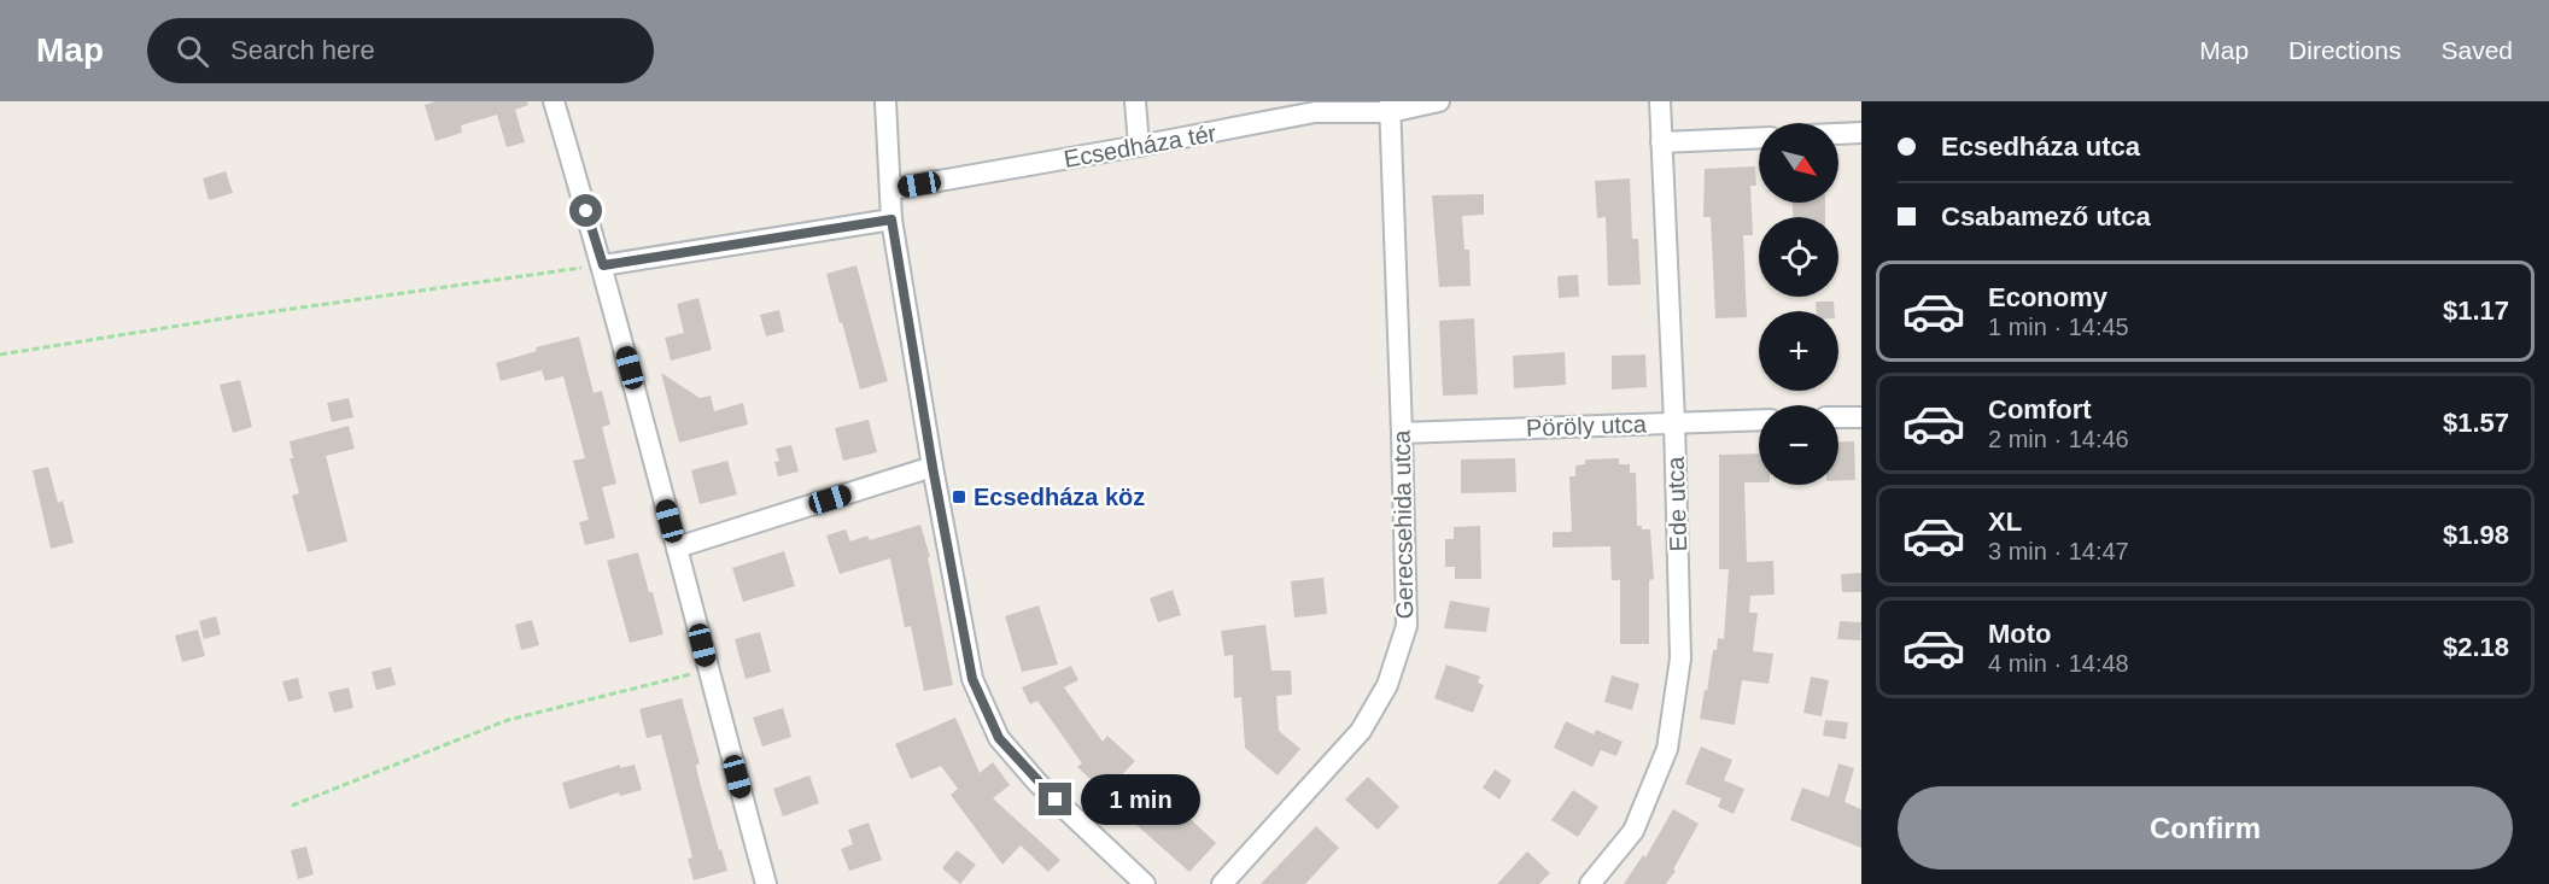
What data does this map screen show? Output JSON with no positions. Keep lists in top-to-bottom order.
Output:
{
  "streets": {
    "street": [
      "Ecsedháza tér",
      "Pöröly utca",
      "Ede utca",
      "Gerecsehida utca"
    ]
  },
  "crossings": [
    ["Ecsedháza tér", "Gerecsehida utca"],
    ["Pöröly utca", "Ede utca"],
    ["Pöröly utca", "Gerecsehida utca"]
  ],
  "places": {
    "transit": ["Ecsedháza köz"]
  },
  "north": "bottom right",
  "page": {
    "header": "Map",
    "search": "Search here",
    "nav": ["Map", "Directions", "Saved"],
    "banner": ["Ecsedháza utca", "Csabamező utca"],
    "map_buttons": ["+", "−"],
    "list": [
      {
        "name": "Economy",
        "note": "1 min · 14:45",
        "value": "$1.17"
      },
      {
        "name": "Comfort",
        "note": "2 min · 14:46",
        "value": "$1.57"
      },
      {
        "name": "XL",
        "note": "3 min · 14:47",
        "value": "$1.98"
      },
      {
        "name": "Moto",
        "note": "4 min · 14:48",
        "value": "$2.18"
      }
    ],
    "buttons": "Confirm",
    "bubble": "1 min"
  }
}
